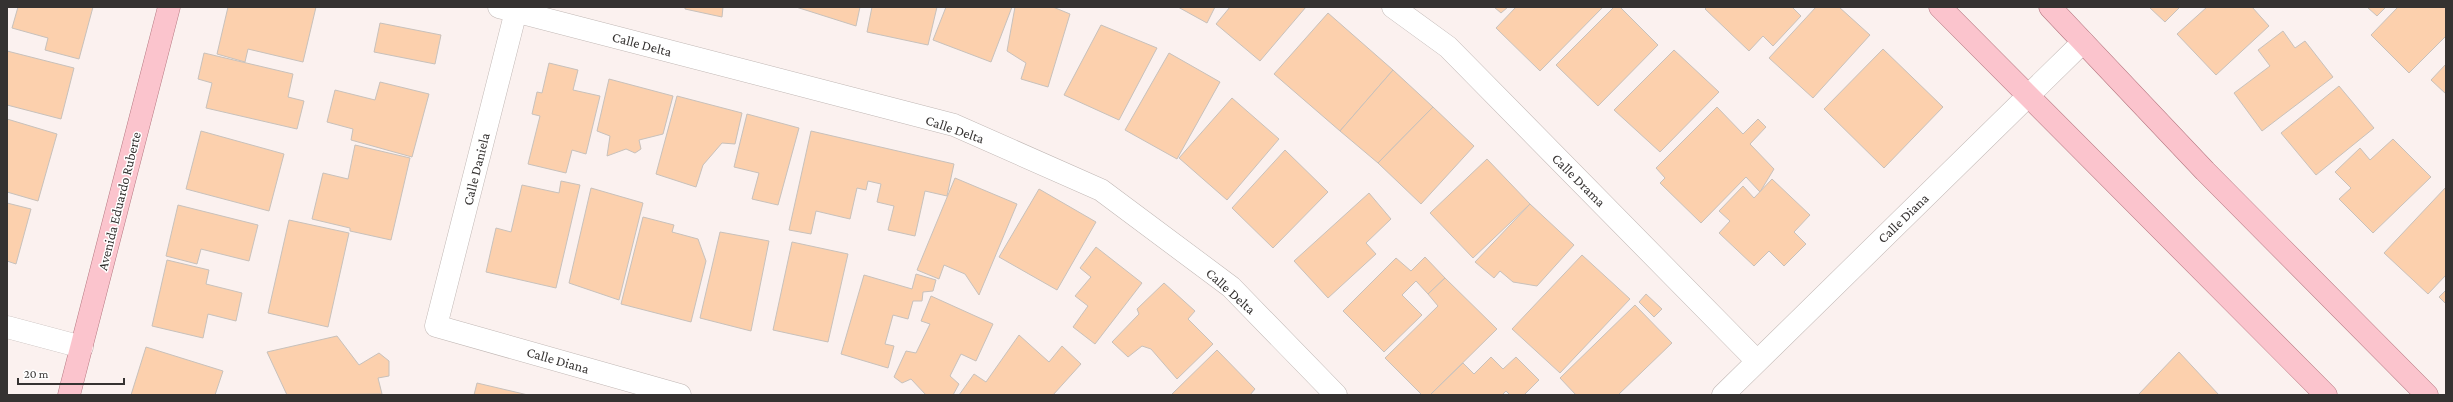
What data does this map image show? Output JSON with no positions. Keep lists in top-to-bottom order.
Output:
{
  "streets": {
    "main road": ["Avenida Eduardo Ruberte"],
    "street": [
      "Calle Delta",
      "Calle Daniela",
      "Calle Drama",
      "Calle Diana"
    ]
  },
  "crossings": [
    ["Calle Delta", "Calle Daniela"],
    ["Calle Daniela", "Calle Diana"],
    ["Calle Drama", "Calle Diana"]
  ],
  "scale_bar": "20 m"
}
